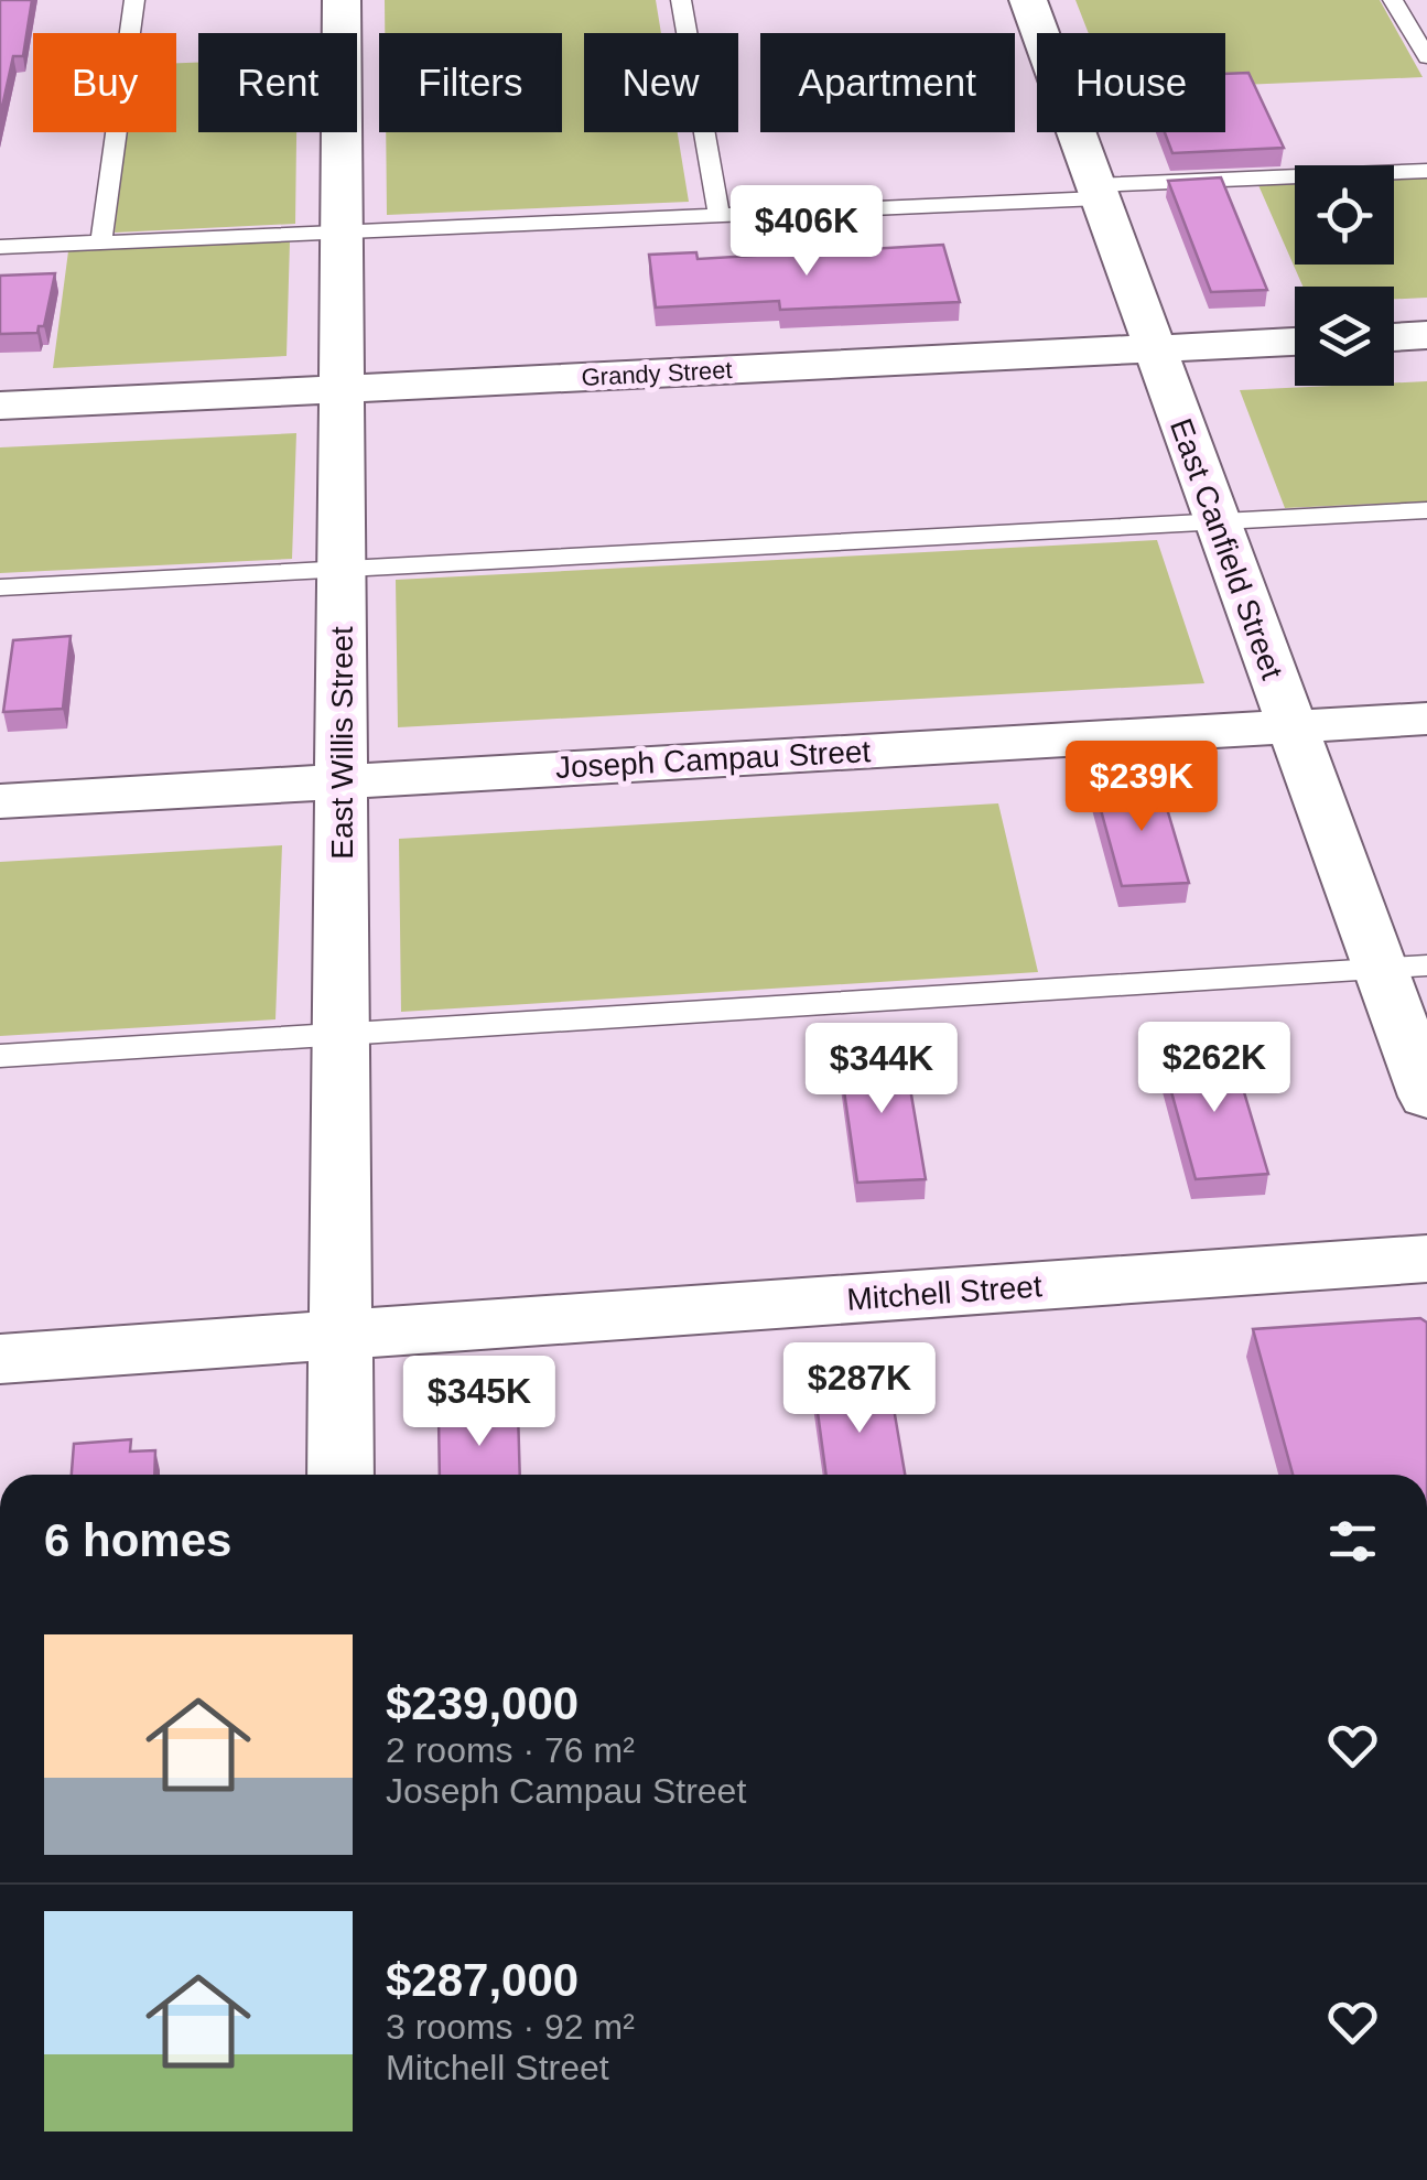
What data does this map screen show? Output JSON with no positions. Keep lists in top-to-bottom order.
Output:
{
  "streets": {
    "street": [
      "Grandy Street",
      "East Canfield Street",
      "East Willis Street",
      "Joseph Campau Street",
      "Mitchell Street"
    ]
  },
  "crossings": [
    ["Grandy Street", "East Canfield Street"],
    ["Grandy Street", "East Willis Street"],
    ["East Canfield Street", "Joseph Campau Street"],
    ["East Willis Street", "Joseph Campau Street"],
    ["East Willis Street", "Mitchell Street"]
  ],
  "page": {
    "chip": [
      "Buy",
      "Rent",
      "Filters",
      "New",
      "Apartment",
      "House"
    ],
    "price": [
      "$406K",
      "$239K",
      "$262K",
      "$344K",
      "$287K",
      "$345K"
    ],
    "heading": "6 homes",
    "list": [
      {
        "name": "$239,000",
        "note": "2 rooms · 76 m² · Joseph Campau Street"
      },
      {
        "name": "$287,000",
        "note": "3 rooms · 92 m² · Mitchell Street"
      }
    ]
  }
}
